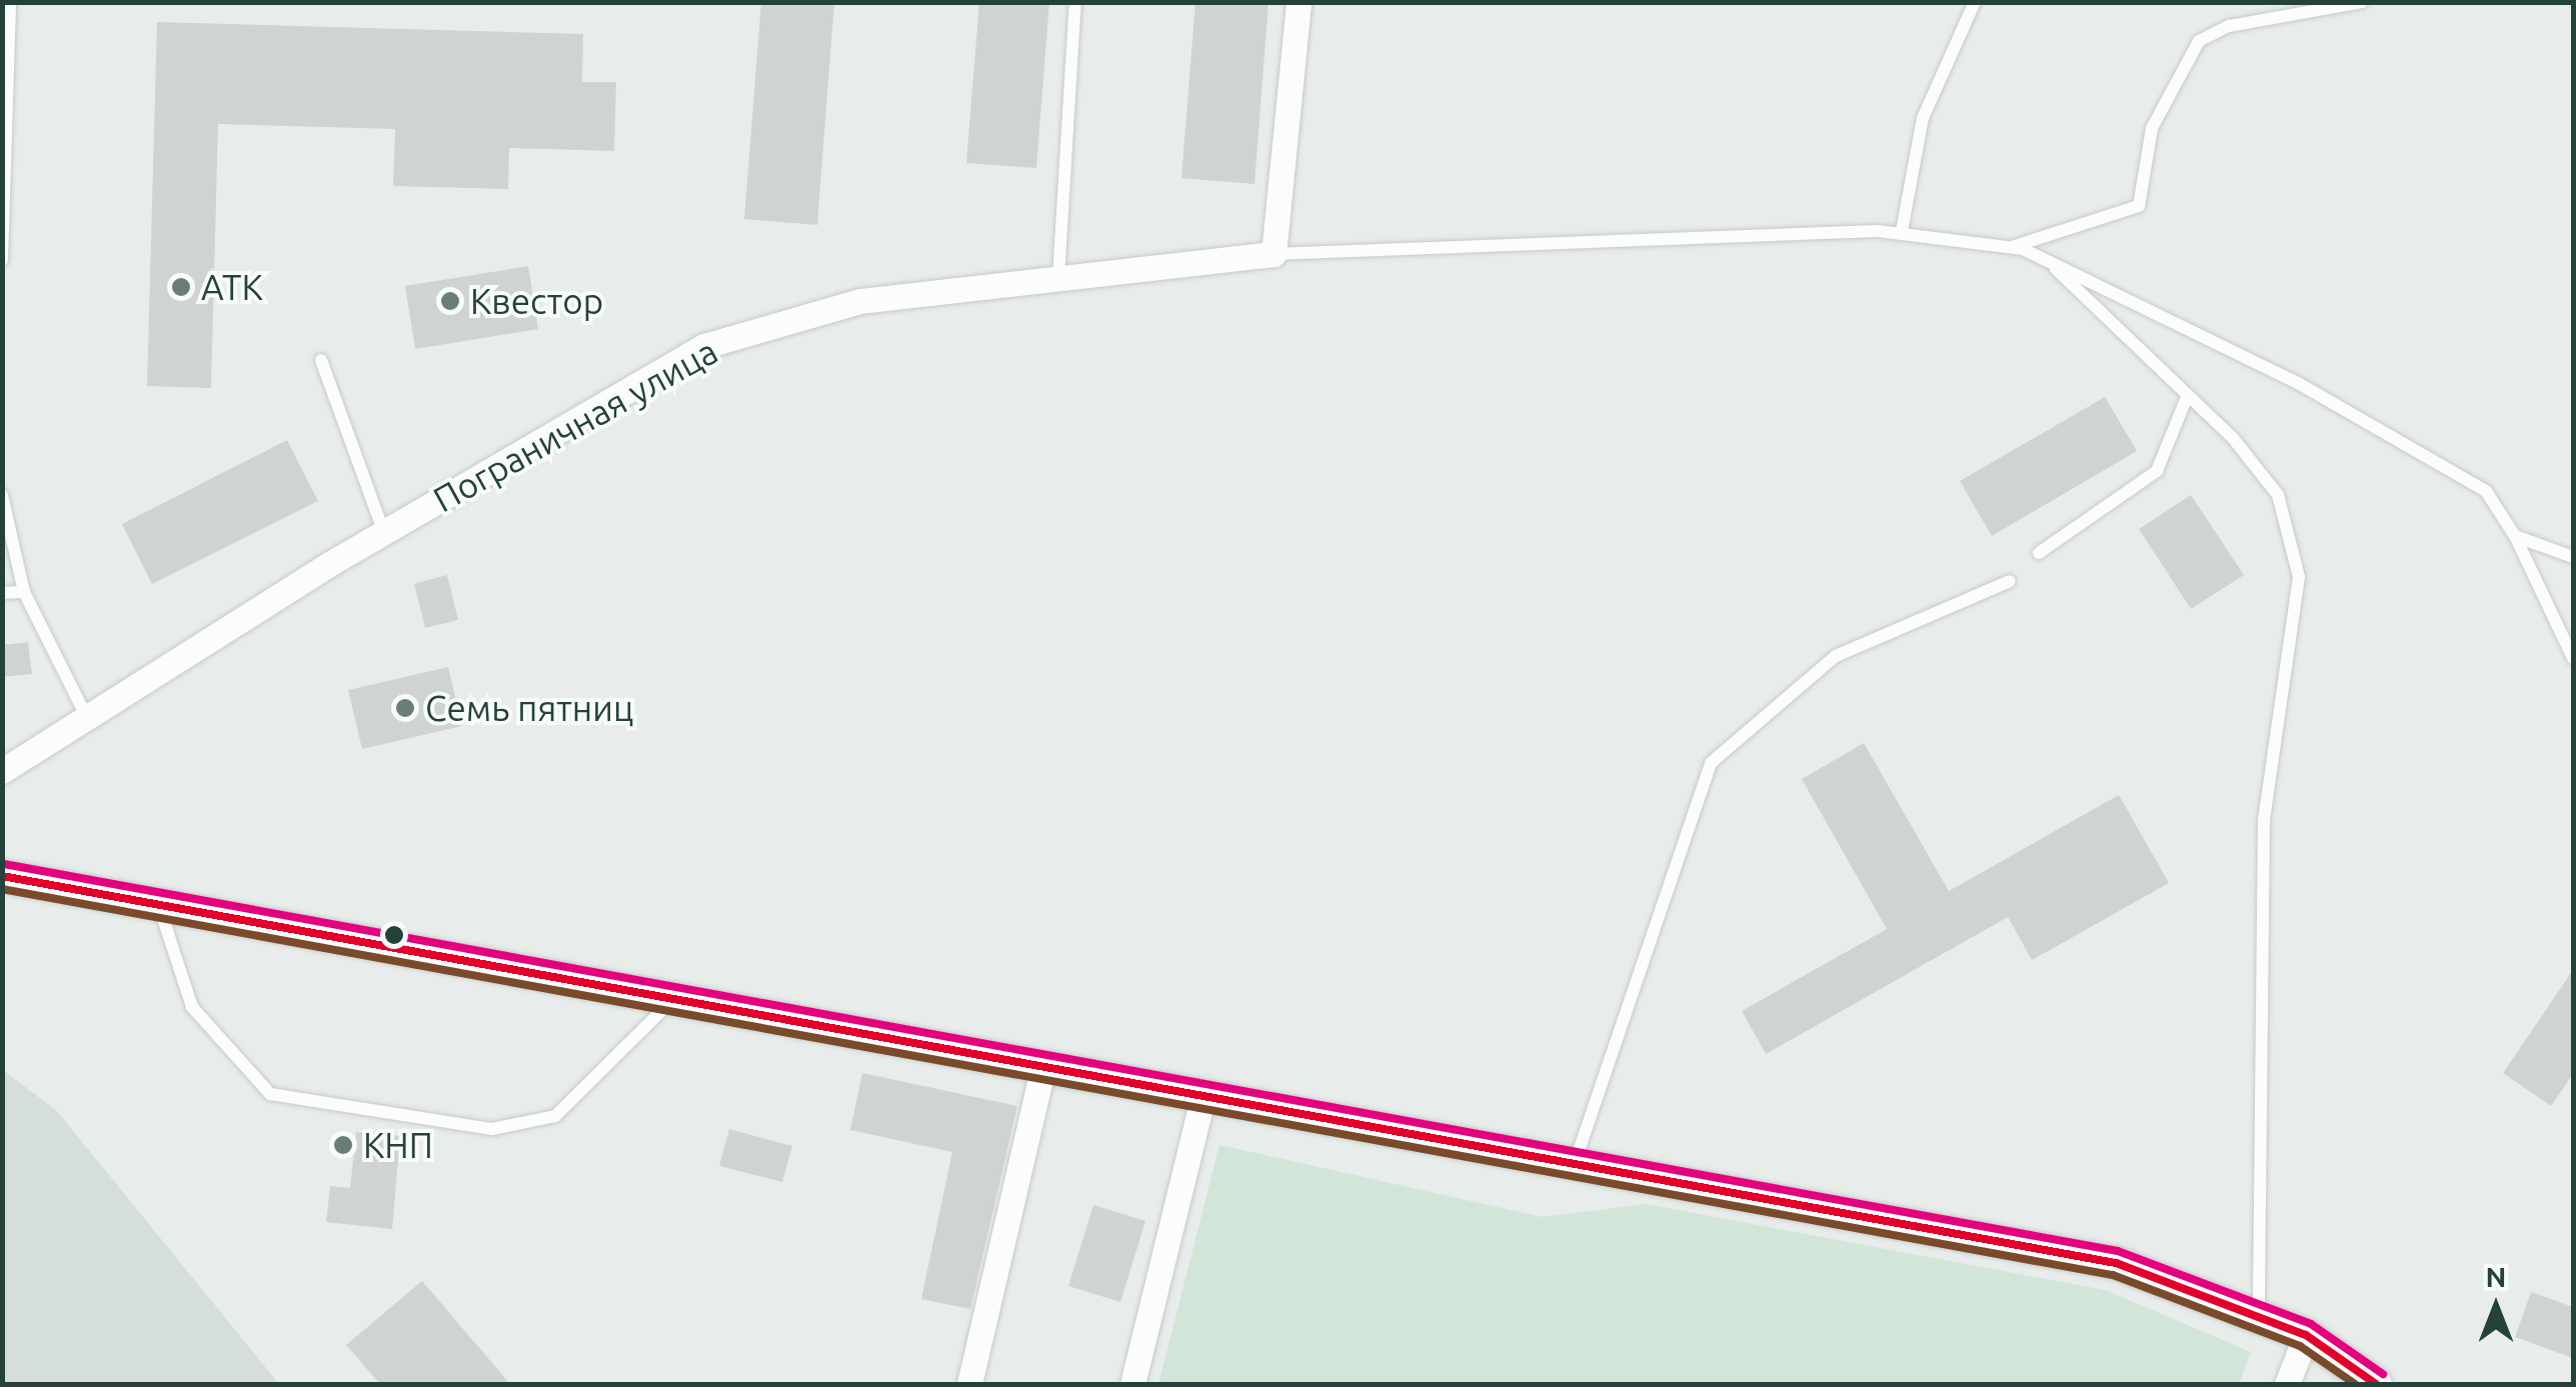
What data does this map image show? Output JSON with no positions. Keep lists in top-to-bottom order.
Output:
{
  "streets": {
    "street": ["Пограничная улица"]
  },
  "places": [
    "АТК",
    "Квестор",
    "Семь пятниц",
    "КНП"
  ],
  "north": "top"
}
